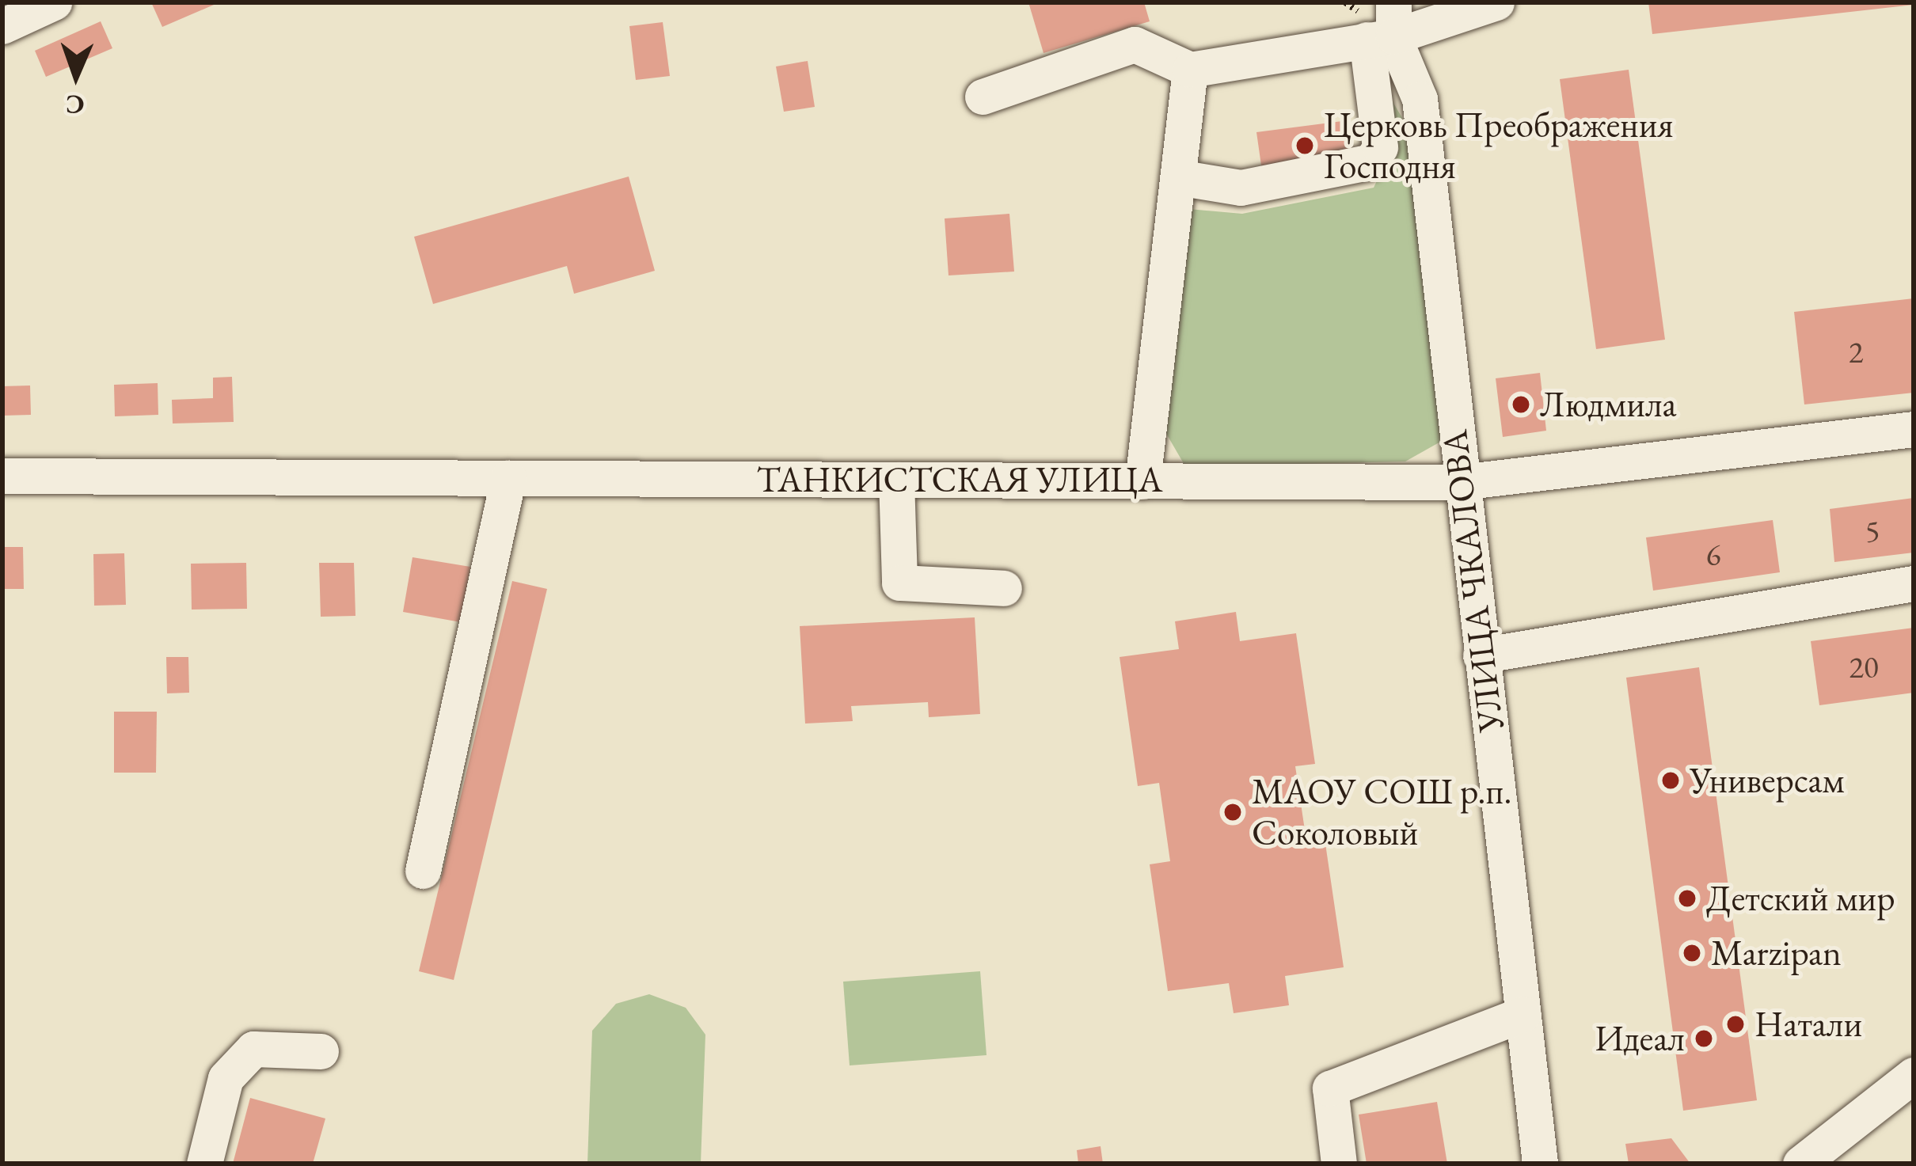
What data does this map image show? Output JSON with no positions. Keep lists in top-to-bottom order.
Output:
{
  "streets": {
    "street": ["ТАНКИСТСКАЯ УЛИЦА", "УЛИЦА ЧКАЛОВА"]
  },
  "crossings": [
    ["ТАНКИСТСКАЯ УЛИЦА", "УЛИЦА ЧКАЛОВА"]
  ],
  "places": [
    "Церковь Преображения Господня",
    "Людмила",
    "Универсам",
    "МАОУ СОШ р.п. Соколовый",
    "Детский мир",
    "Marzipan",
    "Натали",
    "Идеал"
  ],
  "house_numbers": [
    "2",
    "5",
    "6",
    "20"
  ],
  "north": "bottom"
}
